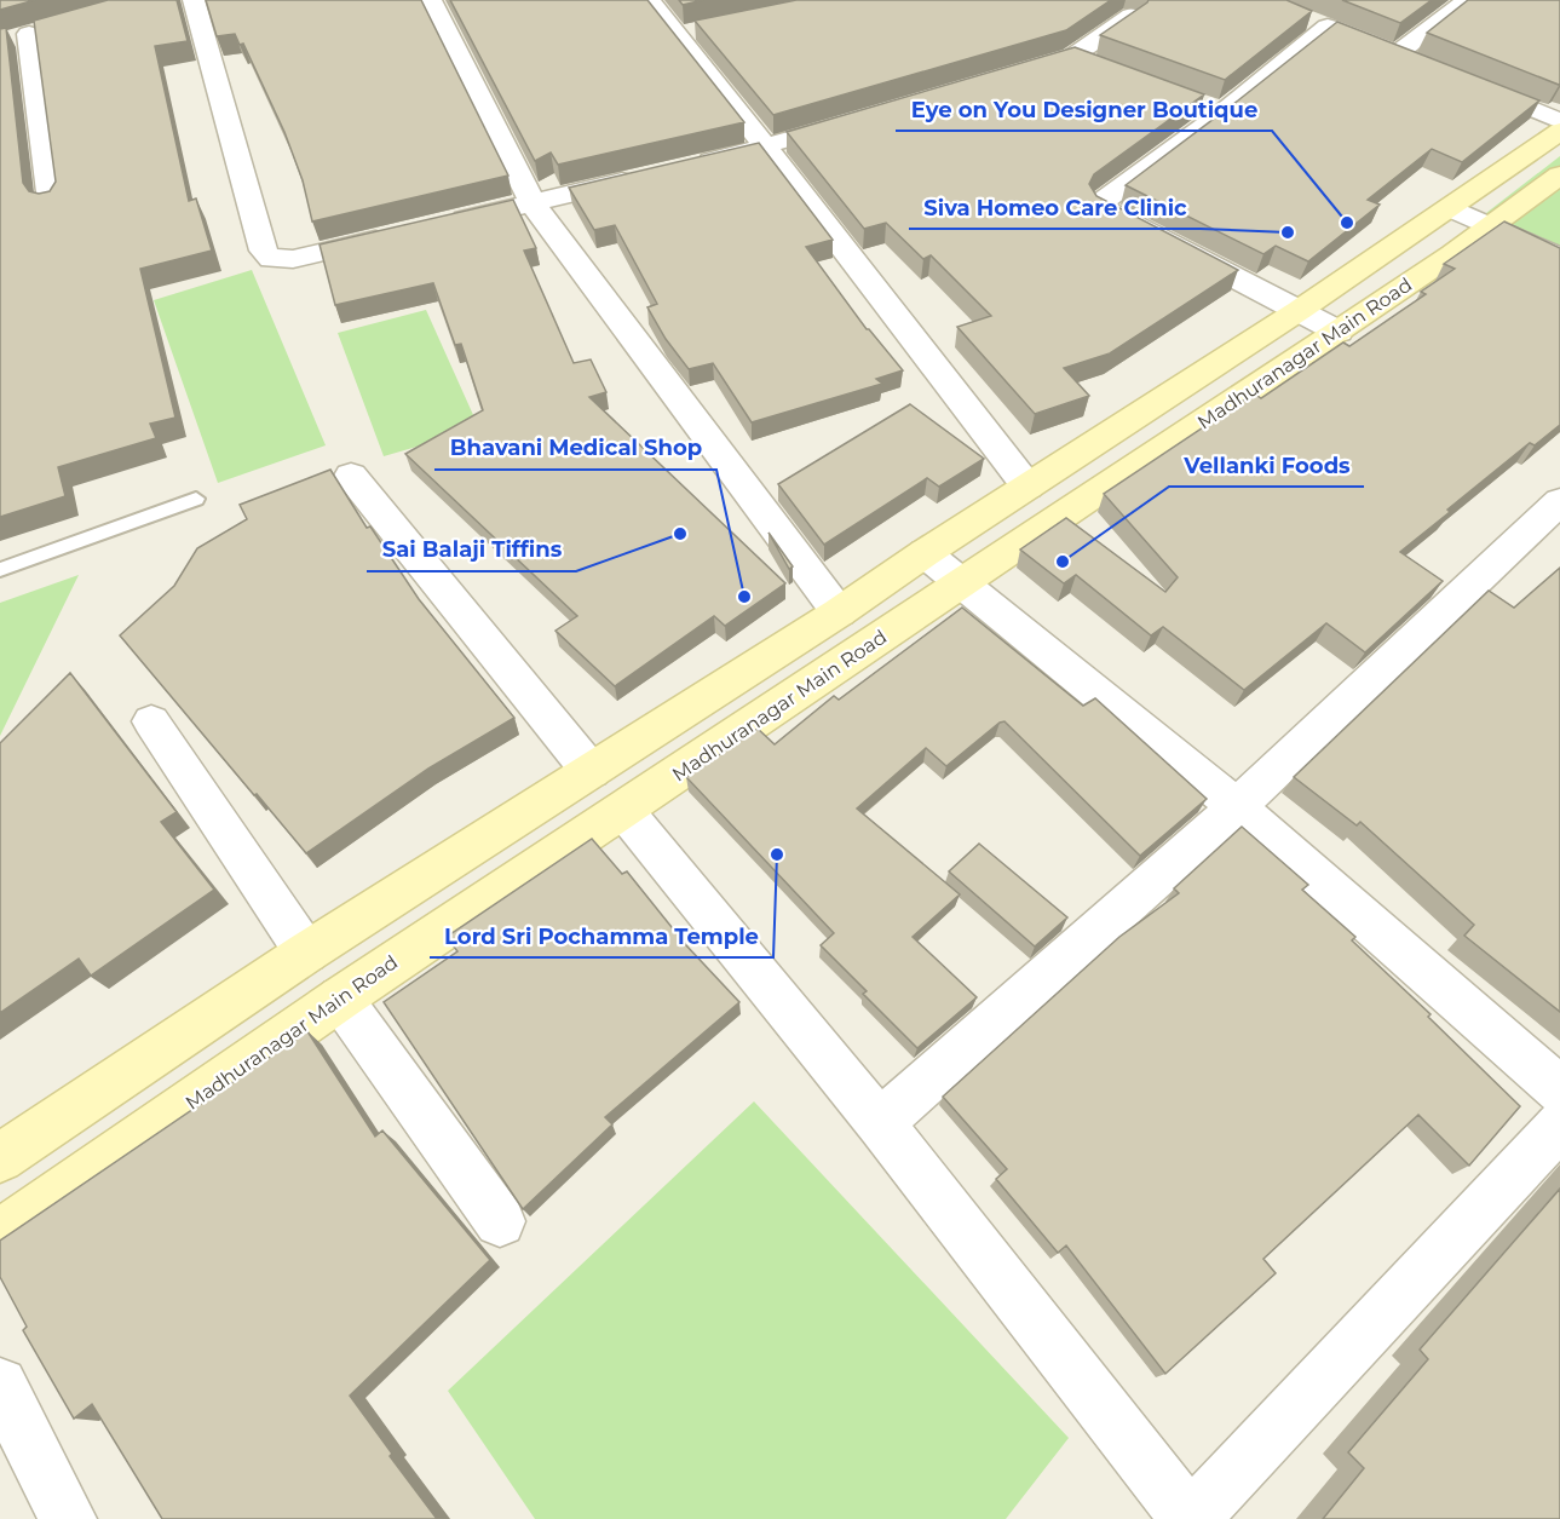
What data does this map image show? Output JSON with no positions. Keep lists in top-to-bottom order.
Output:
{
  "streets": {
    "street": ["Madhuranagar Main Road"]
  },
  "places": [
    "Eye on You Designer Boutique",
    "Siva Homeo Care Clinic",
    "Sai Balaji Tiffins",
    "Vellanki Foods",
    "Bhavani Medical Shop",
    "Lord Sri Pochamma Temple"
  ]
}
